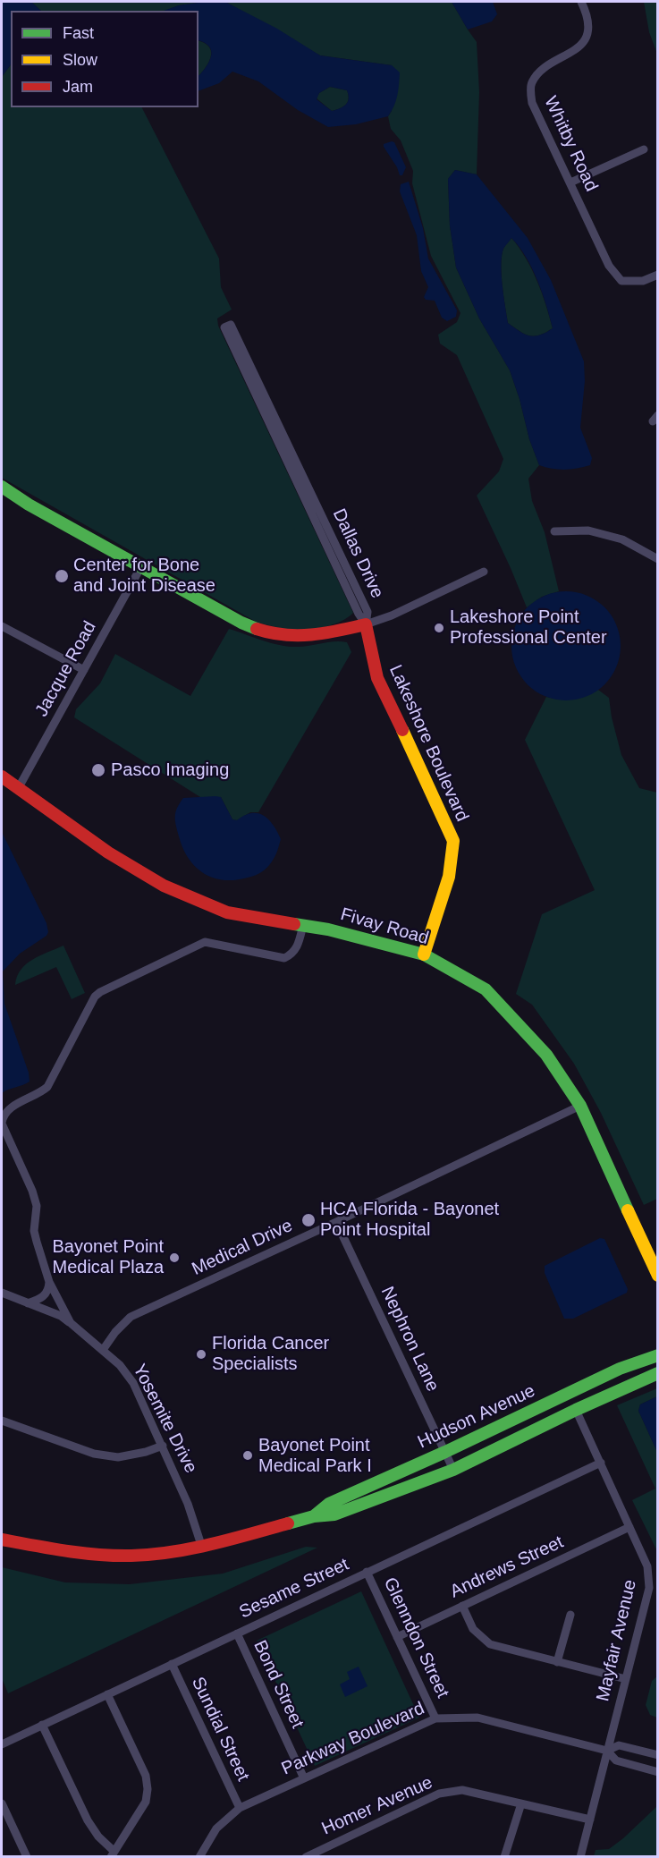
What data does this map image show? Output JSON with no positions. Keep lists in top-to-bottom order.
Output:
{
  "streets": {
    "street": [
      "Whitby Road",
      "Dallas Drive",
      "Jacque Road",
      "Lakeshore Boulevard",
      "Fivay Road",
      "Medical Drive",
      "Nephron Lane",
      "Hudson Avenue",
      "Yosemite Drive",
      "Andrews Street",
      "Sesame Street",
      "Glenndon Street",
      "Mayfair Avenue",
      "Bond Street",
      "Sundial Street",
      "Parkway Boulevard",
      "Homer Avenue"
    ]
  },
  "crossings": [
    ["Dallas Drive", "Lakeshore Boulevard"],
    ["Jacque Road", "Fivay Road"],
    ["Lakeshore Boulevard", "Fivay Road"],
    ["Fivay Road", "Medical Drive"],
    ["Fivay Road", "Yosemite Drive"],
    ["Medical Drive", "Nephron Lane"],
    ["Medical Drive", "Yosemite Drive"],
    ["Nephron Lane", "Hudson Avenue"],
    ["Hudson Avenue", "Yosemite Drive"],
    ["Hudson Avenue", "Mayfair Avenue"],
    ["Andrews Street", "Glenndon Street"],
    ["Andrews Street", "Mayfair Avenue"],
    ["Sesame Street", "Glenndon Street"],
    ["Sesame Street", "Mayfair Avenue"],
    ["Sesame Street", "Bond Street"],
    ["Sesame Street", "Sundial Street"],
    ["Glenndon Street", "Parkway Boulevard"],
    ["Mayfair Avenue", "Parkway Boulevard"],
    ["Mayfair Avenue", "Homer Avenue"],
    ["Bond Street", "Parkway Boulevard"],
    ["Sundial Street", "Parkway Boulevard"]
  ],
  "places": [
    "Center for Bone and Joint Disease",
    "Lakeshore Point Professional Center",
    "Pasco Imaging",
    "HCA Florida - Bayonet Point Hospital",
    "Bayonet Point Medical Plaza",
    "Florida Cancer Specialists",
    "Bayonet Point Medical Park I"
  ],
  "legend": ["Fast", "Slow", "Jam"]
}
